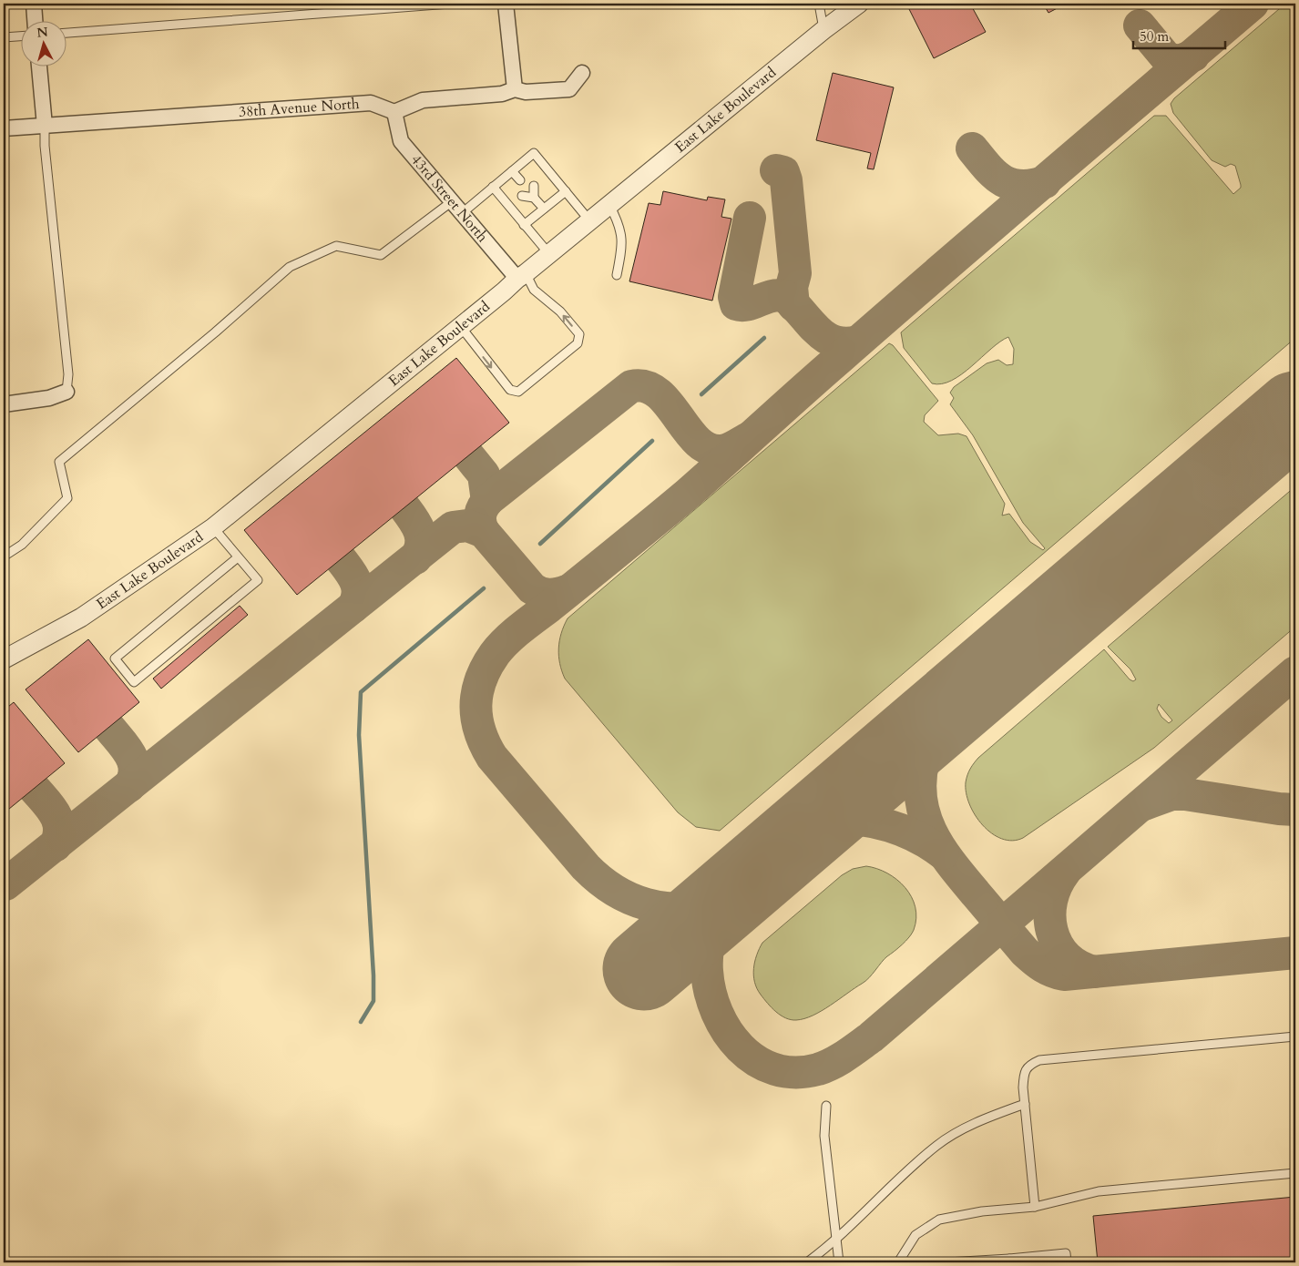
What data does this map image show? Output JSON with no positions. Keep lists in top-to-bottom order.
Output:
{
  "streets": {
    "street": ["38th Avenue North", "East Lake Boulevard", "43rd Street North"]
  },
  "crossings": [
    ["38th Avenue North", "43rd Street North"],
    ["East Lake Boulevard", "43rd Street North"]
  ],
  "scale_bar": "50 m",
  "north": "top"
}
